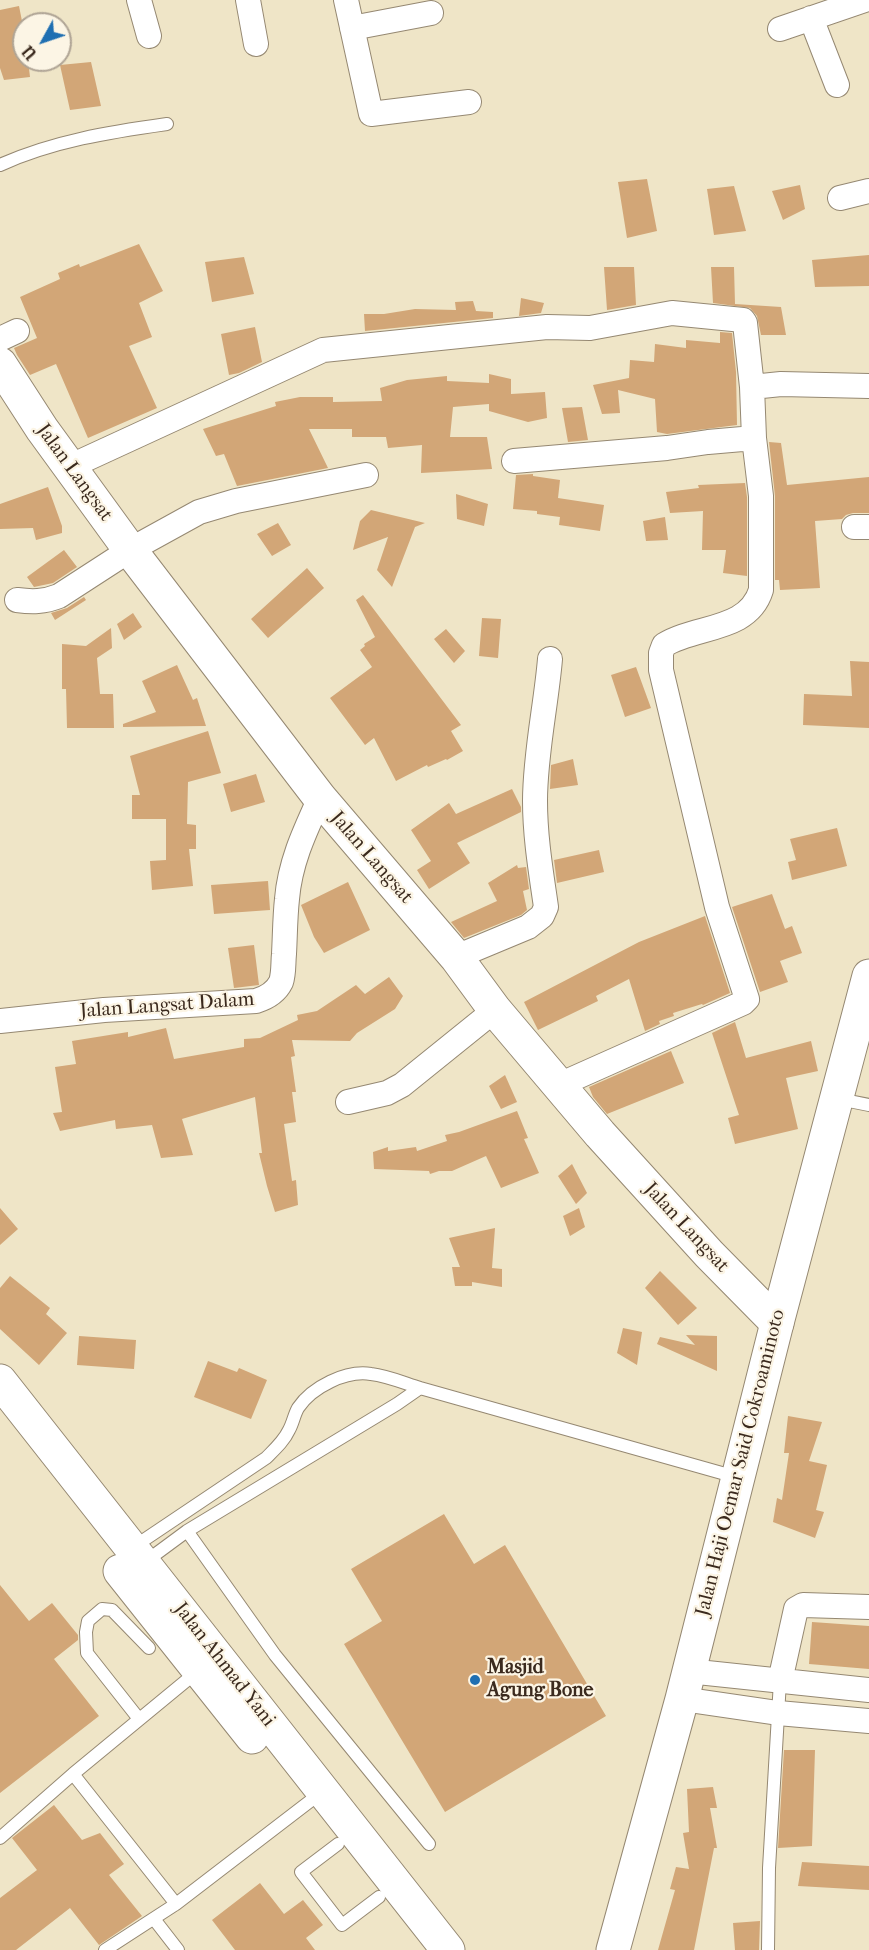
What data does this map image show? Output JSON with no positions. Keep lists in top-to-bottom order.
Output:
{
  "streets": {
    "main road": ["Jalan Langsat", "Jalan Haji Oemar Said Cokroaminoto", "Jalan Ahmad Yani"],
    "street": ["Jalan Langsat Dalam"]
  },
  "crossings": [
    ["Jalan Langsat", "Jalan Langsat Dalam"],
    ["Jalan Langsat", "Jalan Haji Oemar Said Cokroaminoto"]
  ],
  "places": ["Masjid Agung Bone"],
  "north": "bottom left"
}
